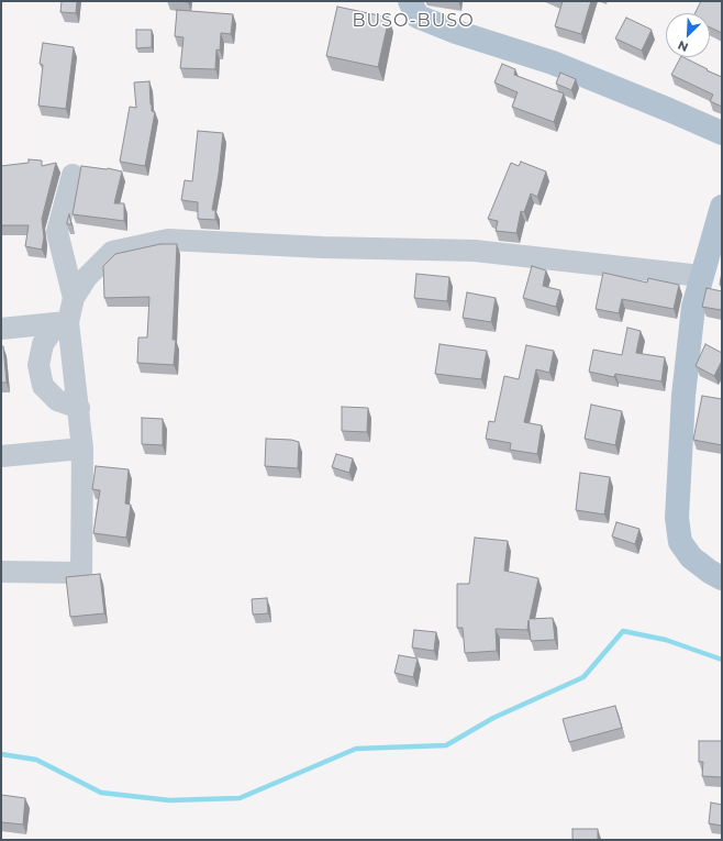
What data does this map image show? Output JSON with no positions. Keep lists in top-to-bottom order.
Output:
{
  "districts": ["BUSO-BUSO"],
  "north": "bottom left"
}
